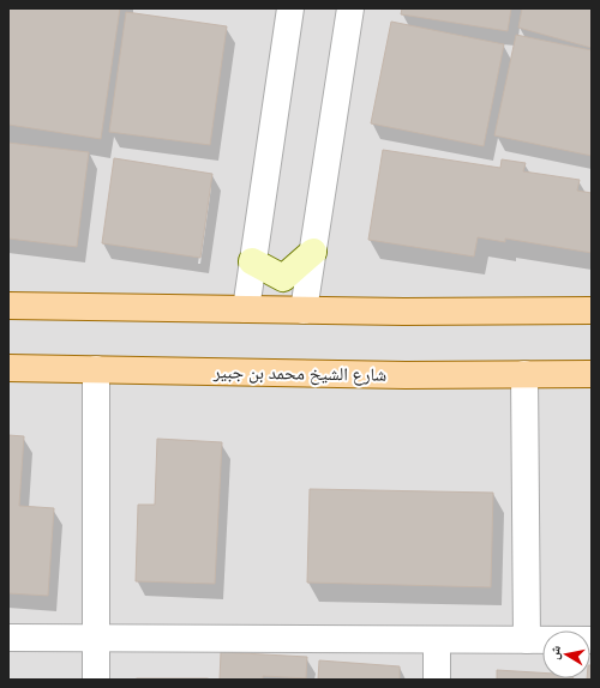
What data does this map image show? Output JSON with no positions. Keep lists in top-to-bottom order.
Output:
{
  "streets": {
    "main road": ["شارع الشيخ محمد بن جبير"]
  },
  "north": "left"
}
